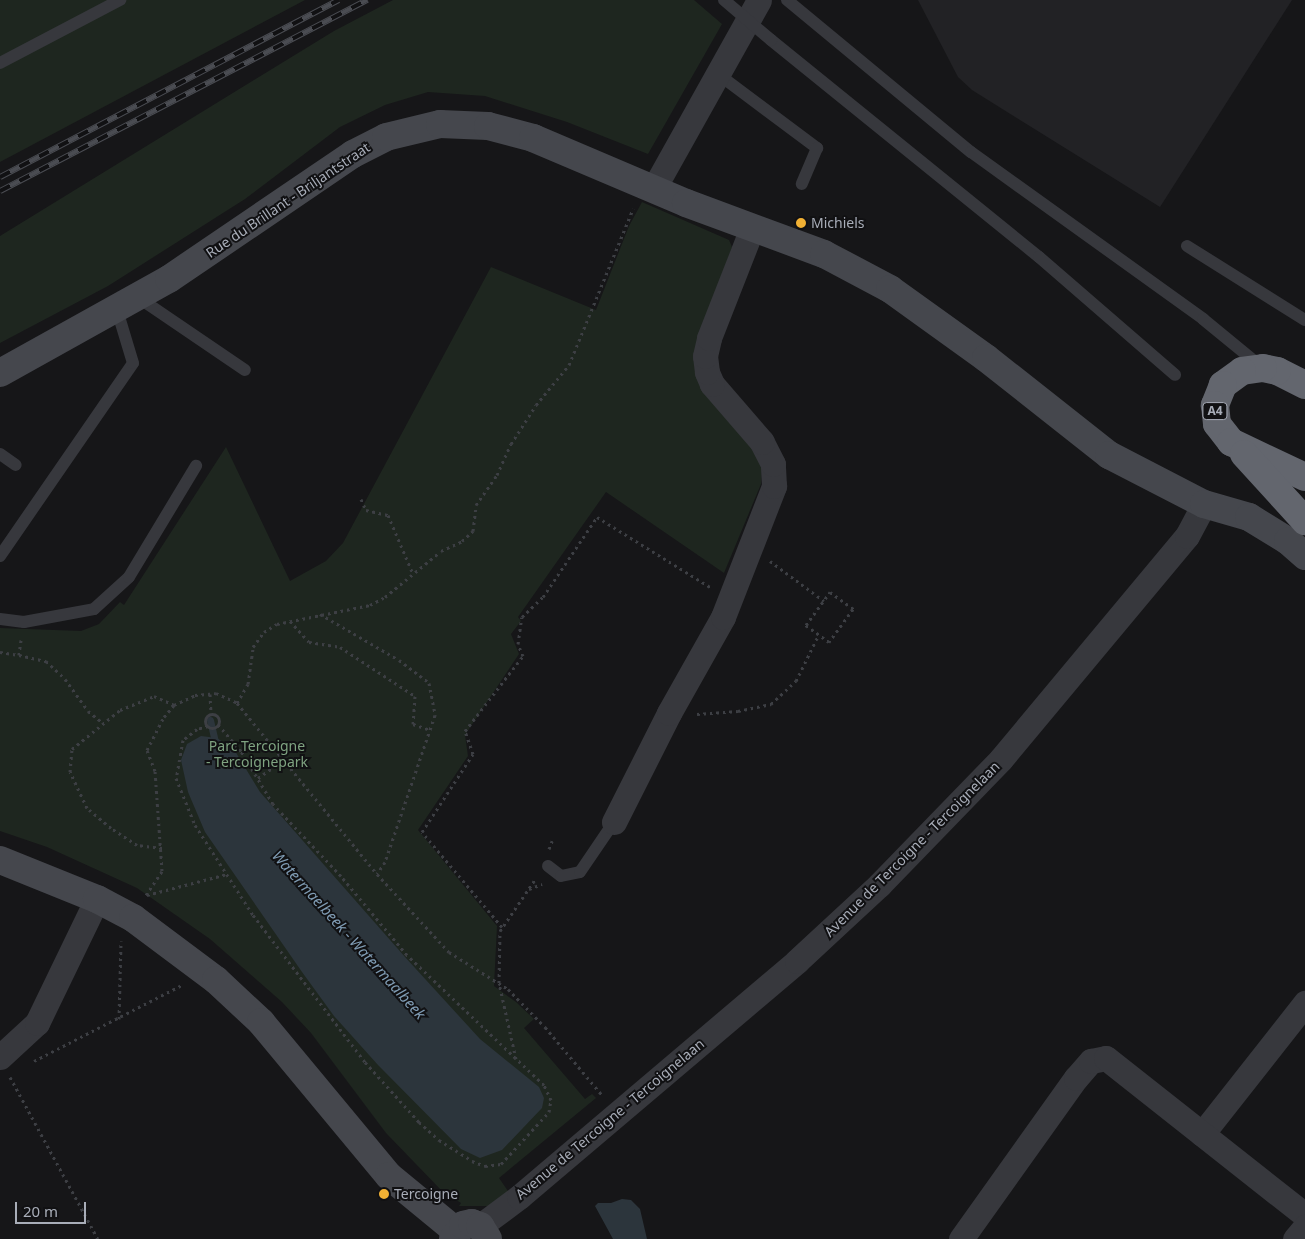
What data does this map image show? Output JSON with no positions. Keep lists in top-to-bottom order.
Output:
{
  "streets": {
    "highway": ["A4"],
    "street": ["Rue du Brillant - Briljantstraat", "Avenue de Tercoigne - Tercoignelaan"]
  },
  "crossings": [
    ["Rue du Brillant - Briljantstraat", "Avenue de Tercoigne - Tercoignelaan"]
  ],
  "water": ["Watermaelbeek - Watermaalbeek"],
  "parks": ["Parc Tercoigne - Tercoignepark"],
  "places": ["Michiels", "Tercoigne"],
  "scale_bar": "20 m"
}
